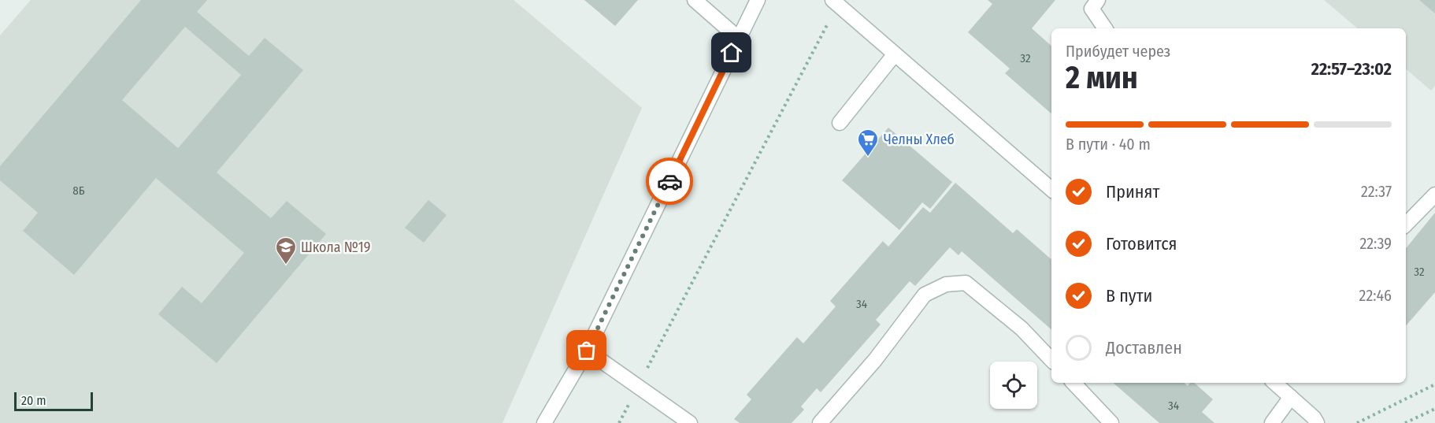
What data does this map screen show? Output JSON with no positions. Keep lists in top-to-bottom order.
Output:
{
  "places": {
    "supermarket": ["Челны Хлеб"],
    "school or university": ["Школа №19"]
  },
  "house_numbers": [
    "32",
    "8Б",
    "32",
    "34",
    "34"
  ],
  "scale_bar": "20 m",
  "page": {
    "heading": ["2 мин", "Прибудет через", "22:57–23:02"],
    "bar": "В пути · 40 m",
    "list": [
      ["Принят", "22:37"],
      ["Готовится", "22:39"],
      ["В пути", "22:46"],
      "Доставлен"
    ],
    "scale": "20 m"
  }
}
